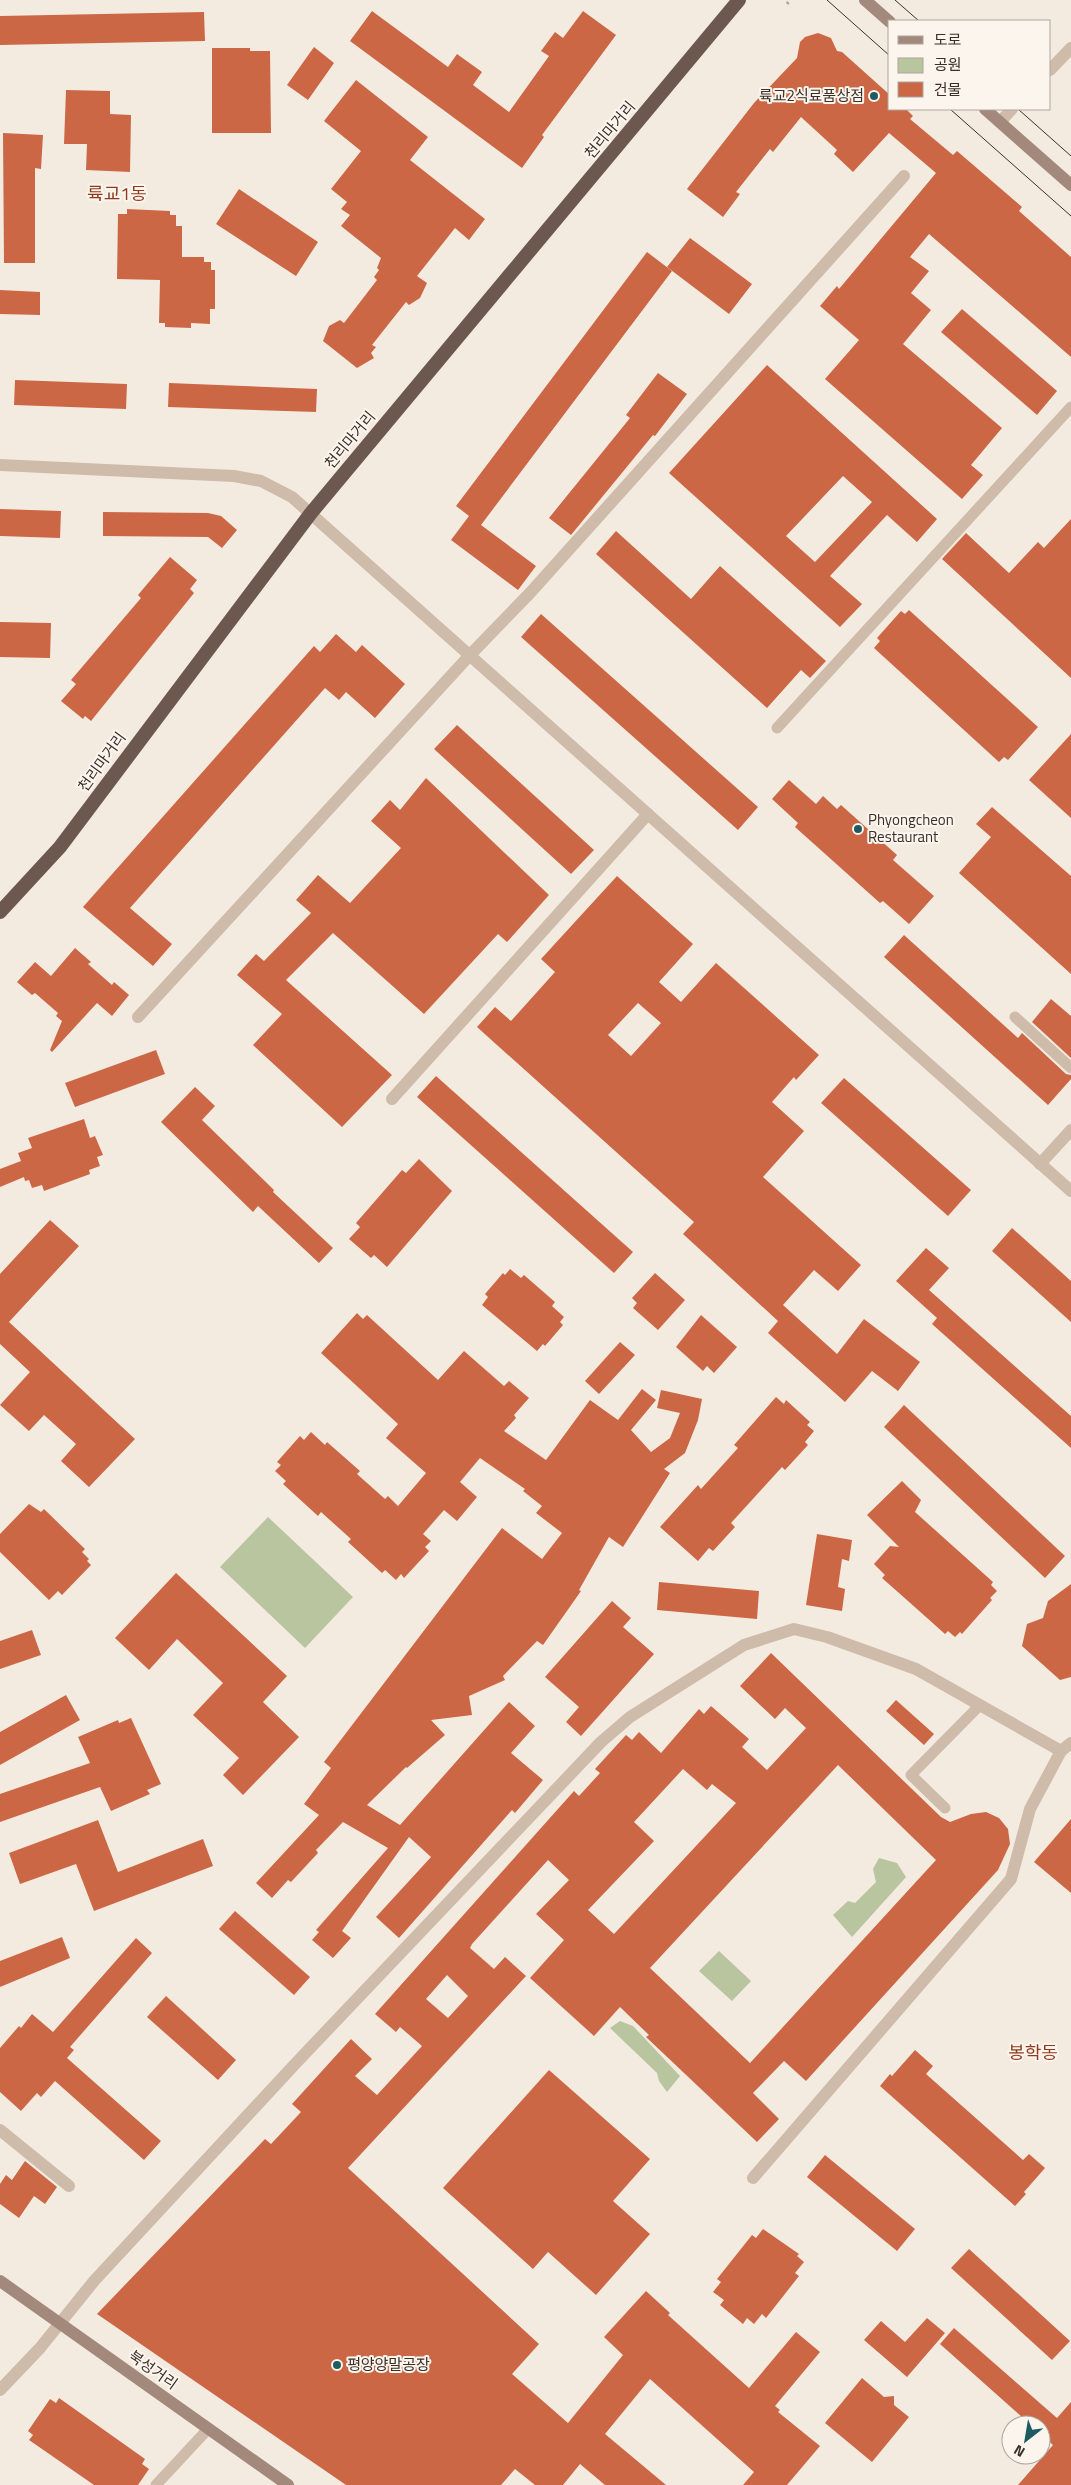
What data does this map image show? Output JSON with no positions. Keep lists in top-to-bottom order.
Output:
{
  "streets": {
    "highway": ["천리마거리"],
    "main road": ["북성거리"]
  },
  "districts": ["륙교1동", "봉학동"],
  "places": ["륙교2식료품상점", "Phyongcheon Restaurant", "평양양말공장"],
  "legend": ["도로", "공원", "건물"],
  "north": "bottom left"
}
